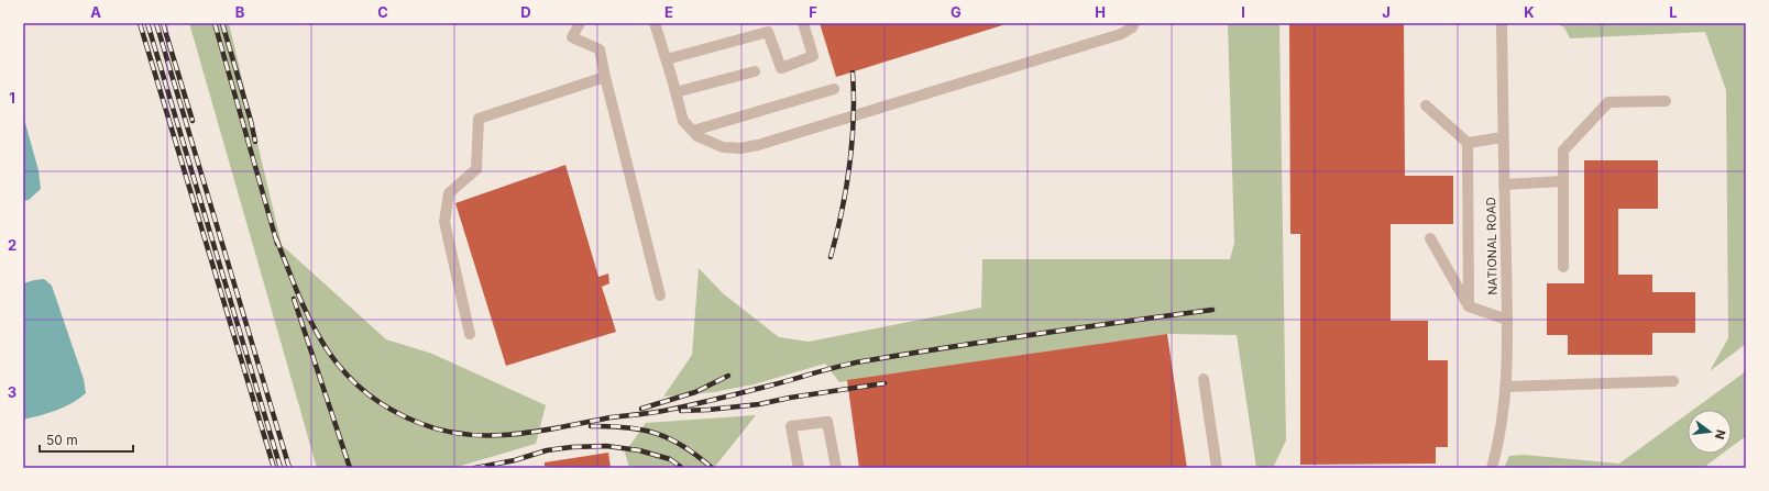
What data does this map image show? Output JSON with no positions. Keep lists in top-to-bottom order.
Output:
{
  "streets": {
    "street": ["NATIONAL ROAD"]
  },
  "scale_bar": "50 m",
  "north": "right",
  "grid": {
    "columns": [
      "A",
      "B",
      "C",
      "D",
      "E",
      "F",
      "G",
      "H",
      "I",
      "J",
      "K",
      "L"
    ],
    "rows": ["1", "2", "3"]
  }
}
